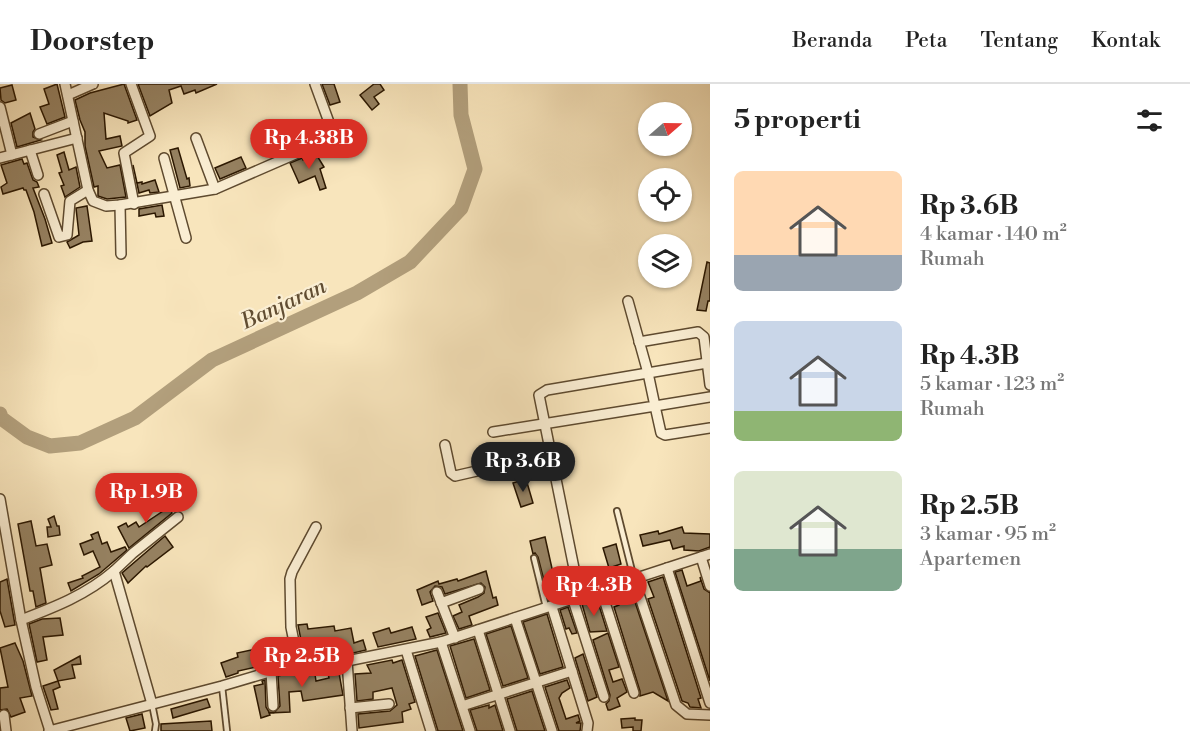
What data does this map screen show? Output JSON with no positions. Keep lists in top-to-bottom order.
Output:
{
  "water": ["Banjaran"],
  "north": "right",
  "page": {
    "header": "Doorstep",
    "nav": [
      "Beranda",
      "Peta",
      "Tentang",
      "Kontak"
    ],
    "heading": "5 properti",
    "price": [
      "Rp 4.38B",
      "Rp 3.6B",
      "Rp 1.9B",
      "Rp 4.3B",
      "Rp 2.5B"
    ],
    "list": [
      {
        "name": "Rp 3.6B",
        "note": "4 kamar · 140 m² · Rumah"
      },
      {
        "name": "Rp 4.3B",
        "note": "5 kamar · 123 m² · Rumah"
      },
      {
        "name": "Rp 2.5B",
        "note": "3 kamar · 95 m² · Apartemen"
      }
    ]
  }
}
